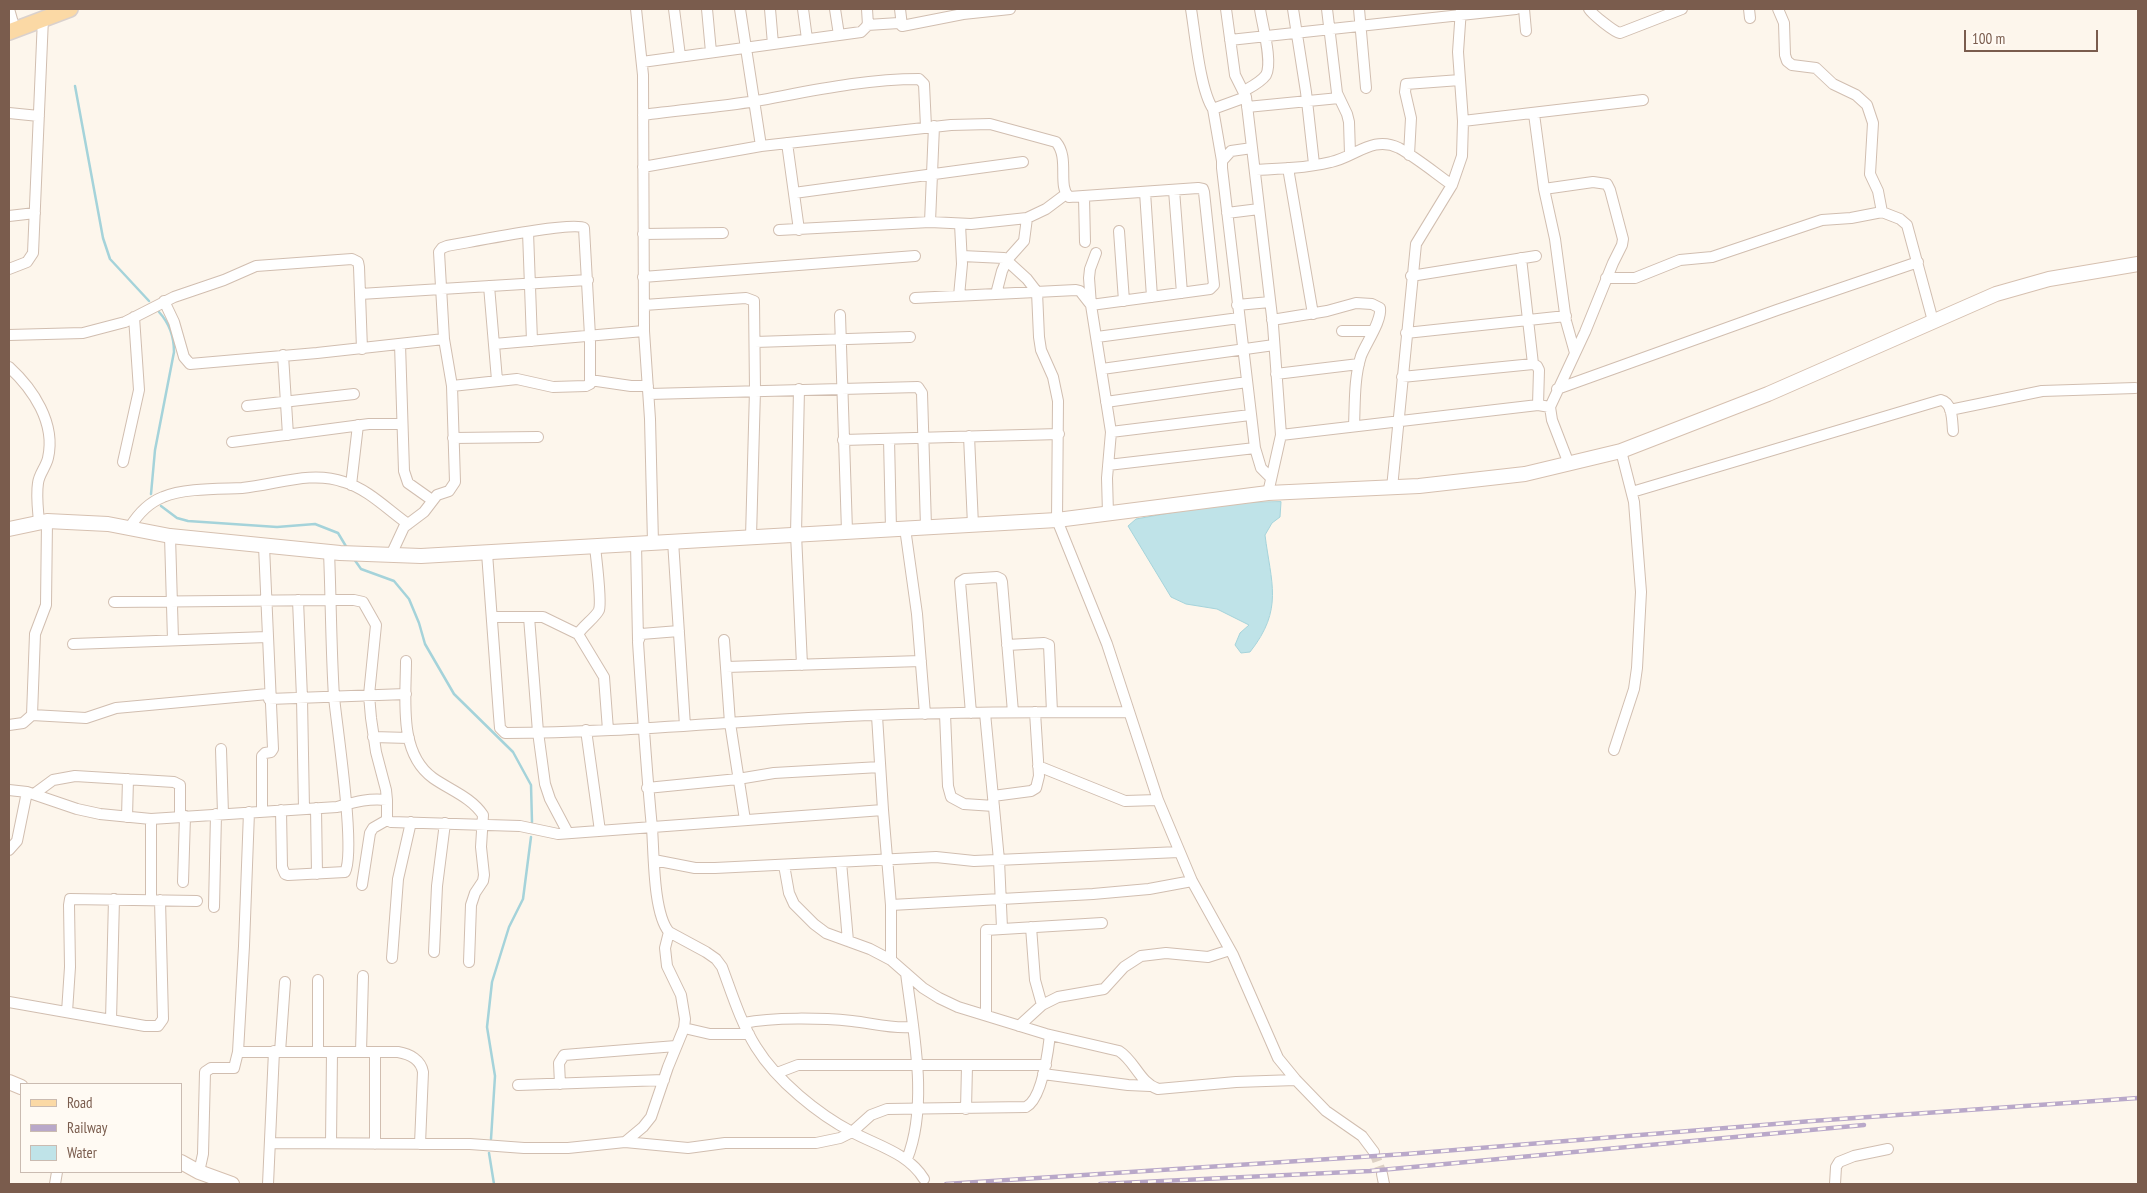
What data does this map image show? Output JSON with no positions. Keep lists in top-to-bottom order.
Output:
{
  "legend": ["Road", "Railway", "Water"],
  "scale_bar": "100 m"
}
